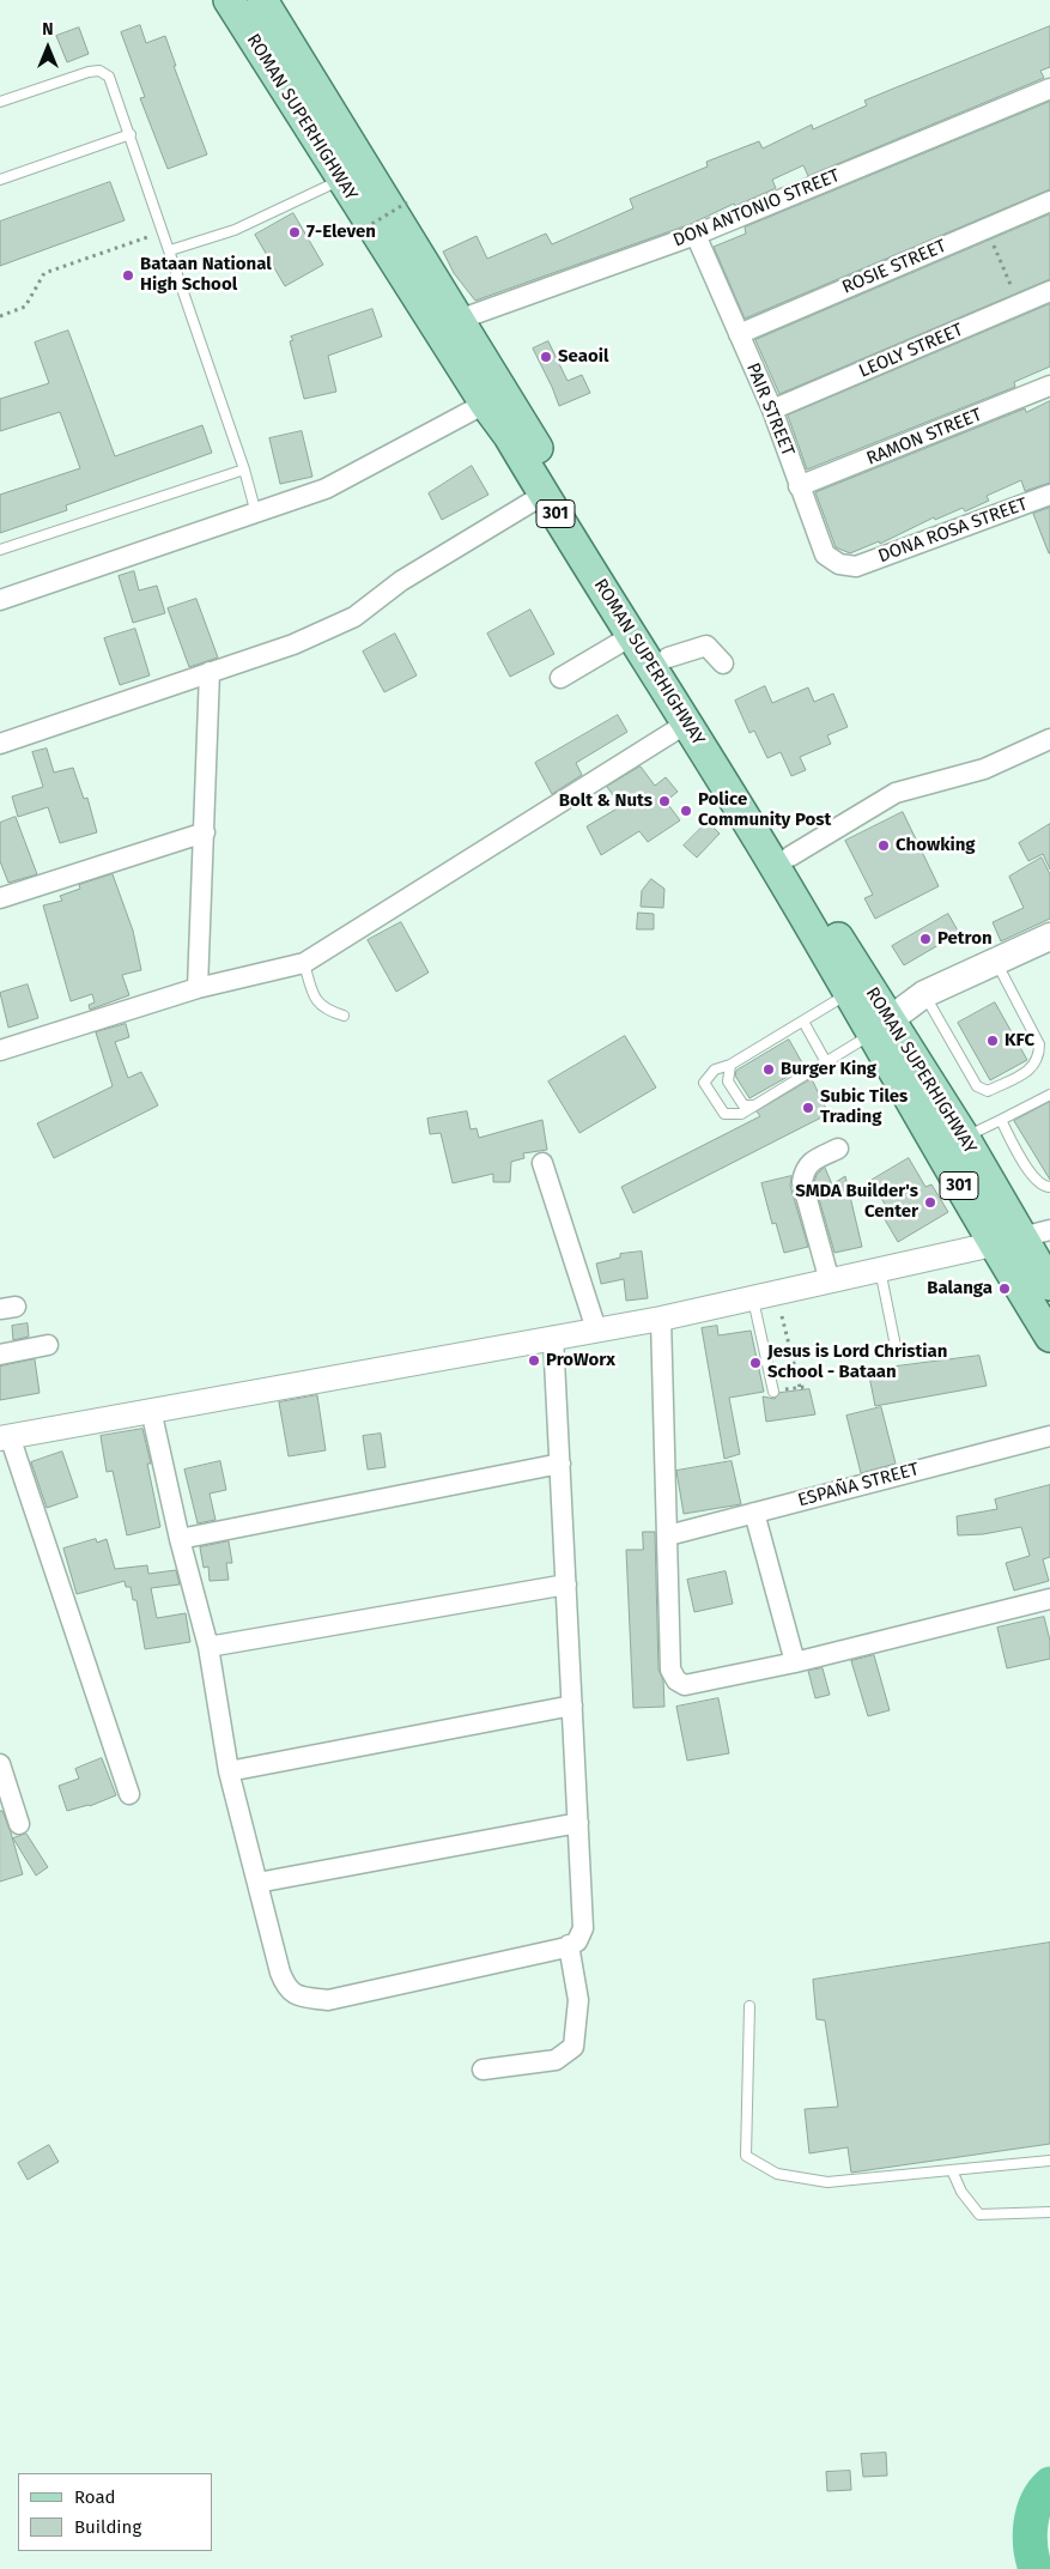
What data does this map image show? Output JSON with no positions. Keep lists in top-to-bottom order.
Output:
{
  "streets": {
    "main road": ["ROMAN SUPERHIGHWAY", "301"],
    "street": [
      "DON ANTONIO STREET",
      "ROSIE STREET",
      "LEOLY STREET",
      "PAIR STREET",
      "RAMON STREET",
      "DONA ROSA STREET",
      "ESPAÑA STREET"
    ]
  },
  "crossings": [
    ["ROMAN SUPERHIGHWAY", "DON ANTONIO STREET"],
    ["DON ANTONIO STREET", "PAIR STREET"],
    ["ROSIE STREET", "PAIR STREET"],
    ["LEOLY STREET", "PAIR STREET"],
    ["PAIR STREET", "RAMON STREET"],
    ["PAIR STREET", "DONA ROSA STREET"]
  ],
  "places": [
    "7-Eleven",
    "Bataan National High School",
    "Seaoil",
    "Bolt & Nuts",
    "Police Community Post",
    "Chowking",
    "Petron",
    "KFC",
    "Burger King",
    "Subic Tiles Trading",
    "SMDA Builder's Center",
    "Balanga",
    "ProWorx",
    "Jesus is Lord Christian School - Bataan"
  ],
  "legend": ["Road", "Building"],
  "north": "top"
}
